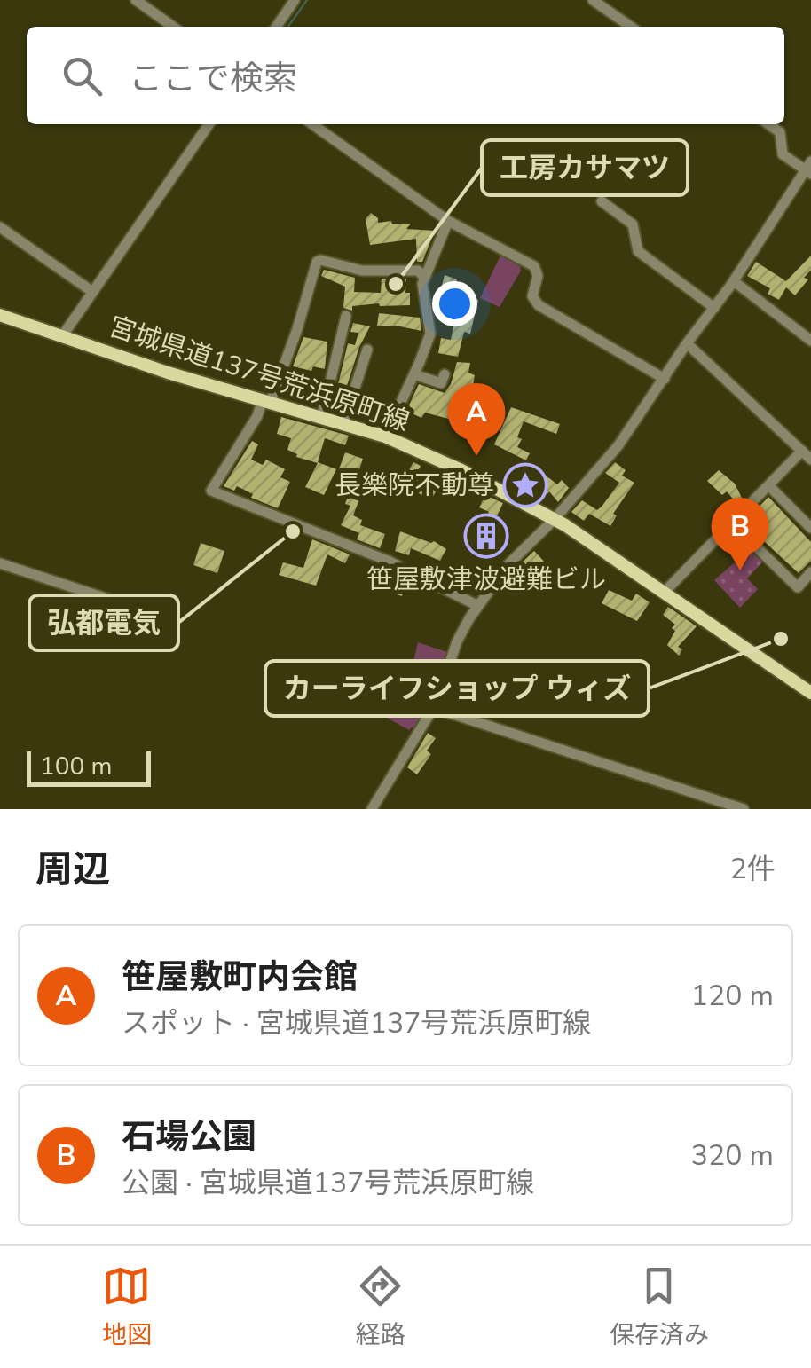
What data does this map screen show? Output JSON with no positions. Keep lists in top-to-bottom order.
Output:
{
  "streets": {
    "main road": ["宮城県道137号荒浜原町線"]
  },
  "places": {
    "other": ["工房カサマツ", "弘都電気", "カーライフショップ ウィズ"],
    "place": ["長樂院不動尊"],
    "building": ["笹屋敷津波避難ビル"]
  },
  "scale_bar": "100 m",
  "page": {
    "search": "ここで検索",
    "pins": ["A", "B"],
    "scale": "100 m",
    "heading": ["周辺", "2件"],
    "list": [
      {
        "mark": "A",
        "name": "笹屋敷町内会館",
        "note": "スポット · 宮城県道137号荒浜原町線",
        "value": "120 m"
      },
      {
        "mark": "B",
        "name": "石場公園",
        "note": "公園 · 宮城県道137号荒浜原町線",
        "value": "320 m"
      }
    ],
    "nav": ["地図", "経路", "保存済み"]
  }
}
